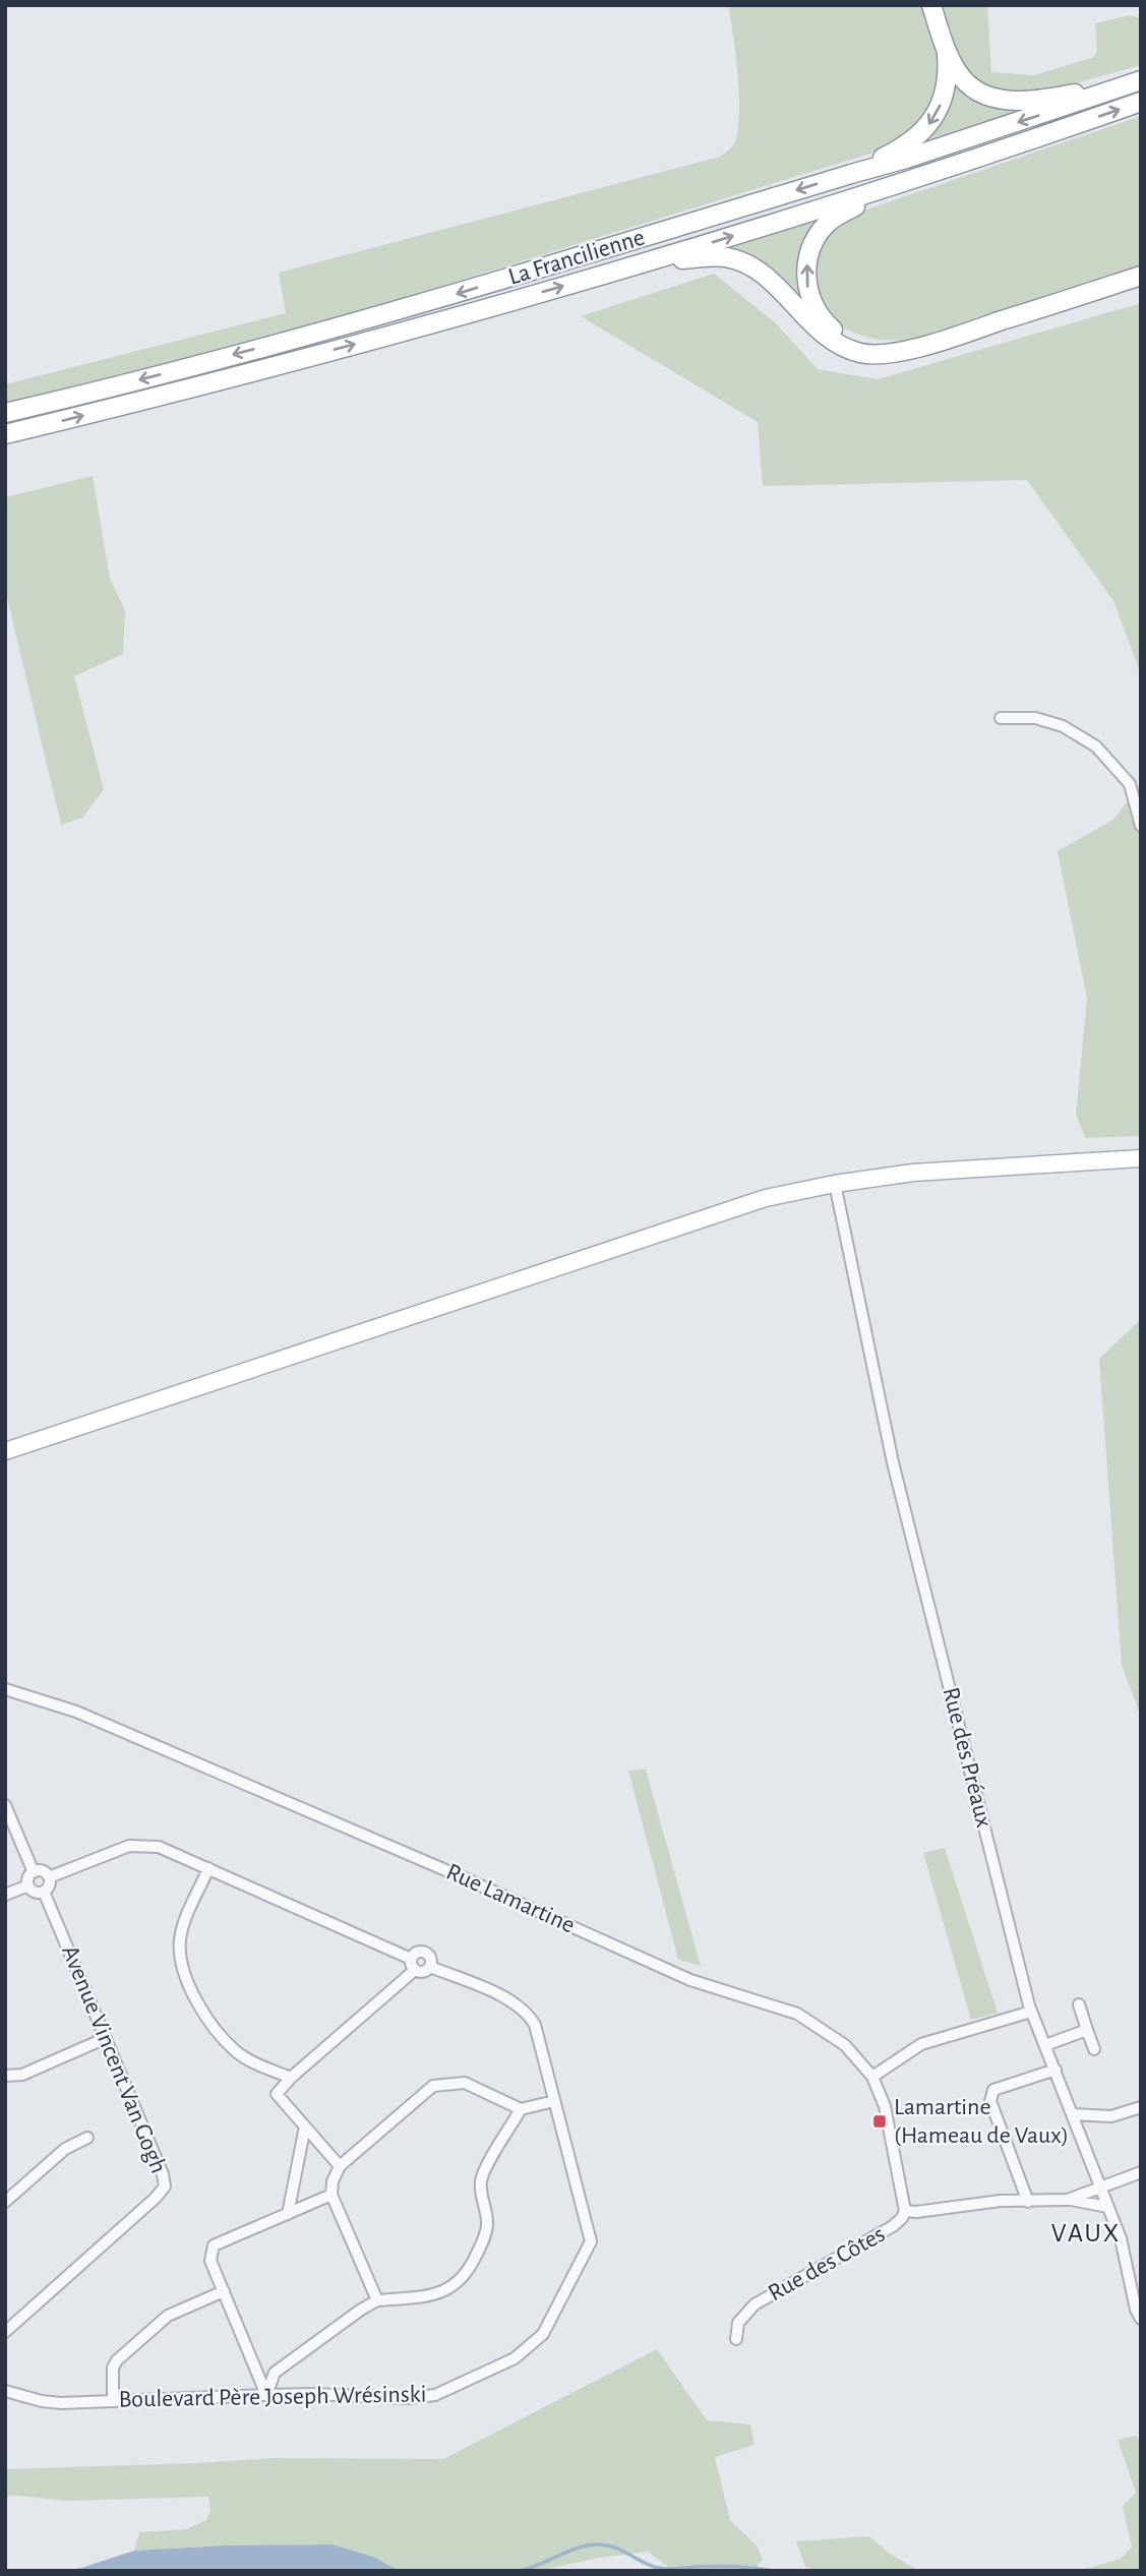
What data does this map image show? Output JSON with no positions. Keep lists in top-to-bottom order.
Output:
{
  "streets": {
    "highway": ["La Francilienne"],
    "street": [
      "Rue des Préaux",
      "Rue Lamartine",
      "Avenue Vincent Van Gogh",
      "Rue des Côtes",
      "Boulevard Père Joseph Wrésinski"
    ]
  },
  "crossings": [
    ["Rue des Préaux", "Rue des Côtes"],
    ["Rue Lamartine", "Rue des Côtes"]
  ],
  "districts": ["VAUX"],
  "places": {
    "transit": ["Lamartine (Hameau de Vaux)"]
  }
}
